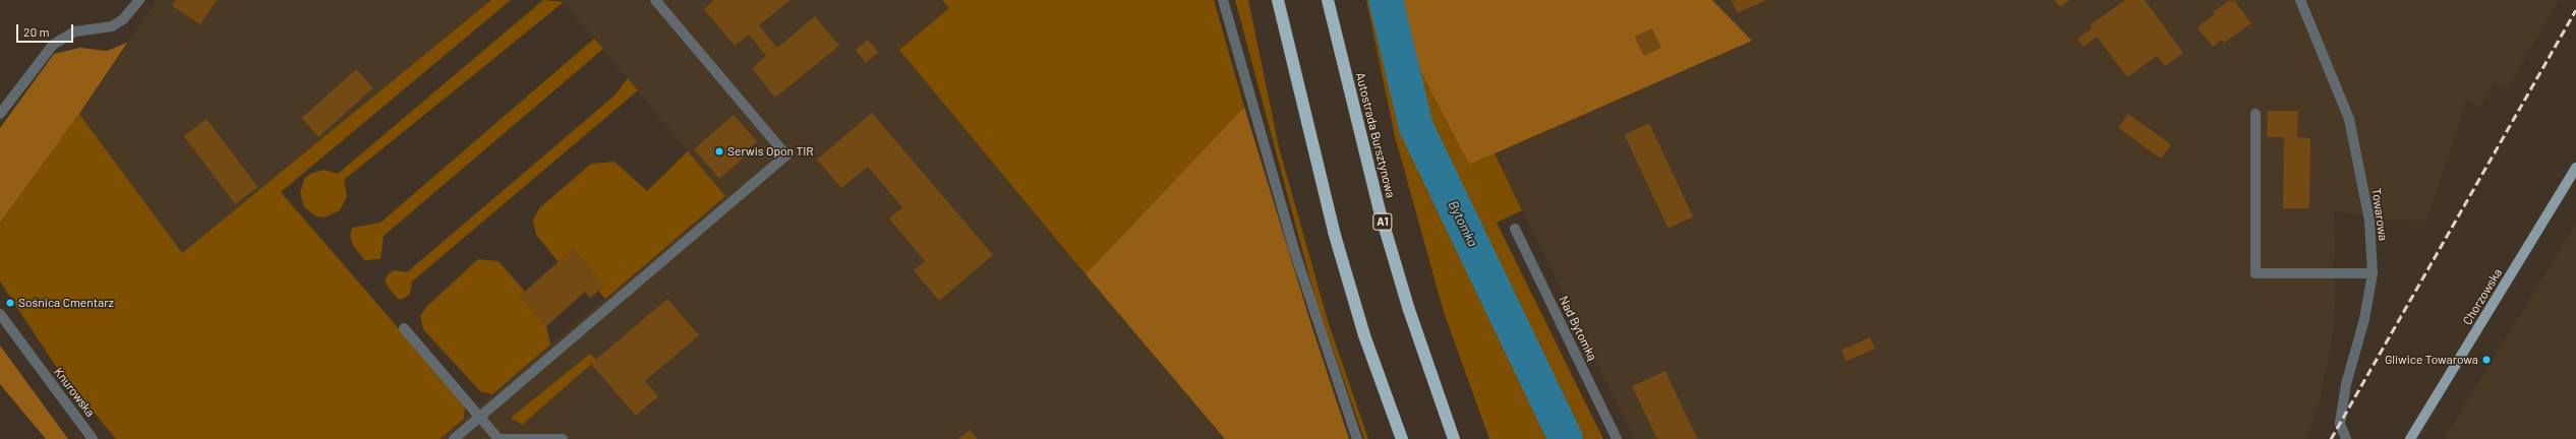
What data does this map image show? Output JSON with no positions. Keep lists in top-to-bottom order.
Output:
{
  "streets": {
    "highway": ["Autostrada Bursztynowa", "A1"],
    "main road": ["Chorzowska"],
    "street": ["Towarowa", "Nad Bytomką", "Knurowska"]
  },
  "water": ["Bytomka"],
  "places": ["Serwis Opon TIR", "Sośnica Cmentarz", "Gliwice Towarowa"],
  "scale_bar": "20 m"
}
